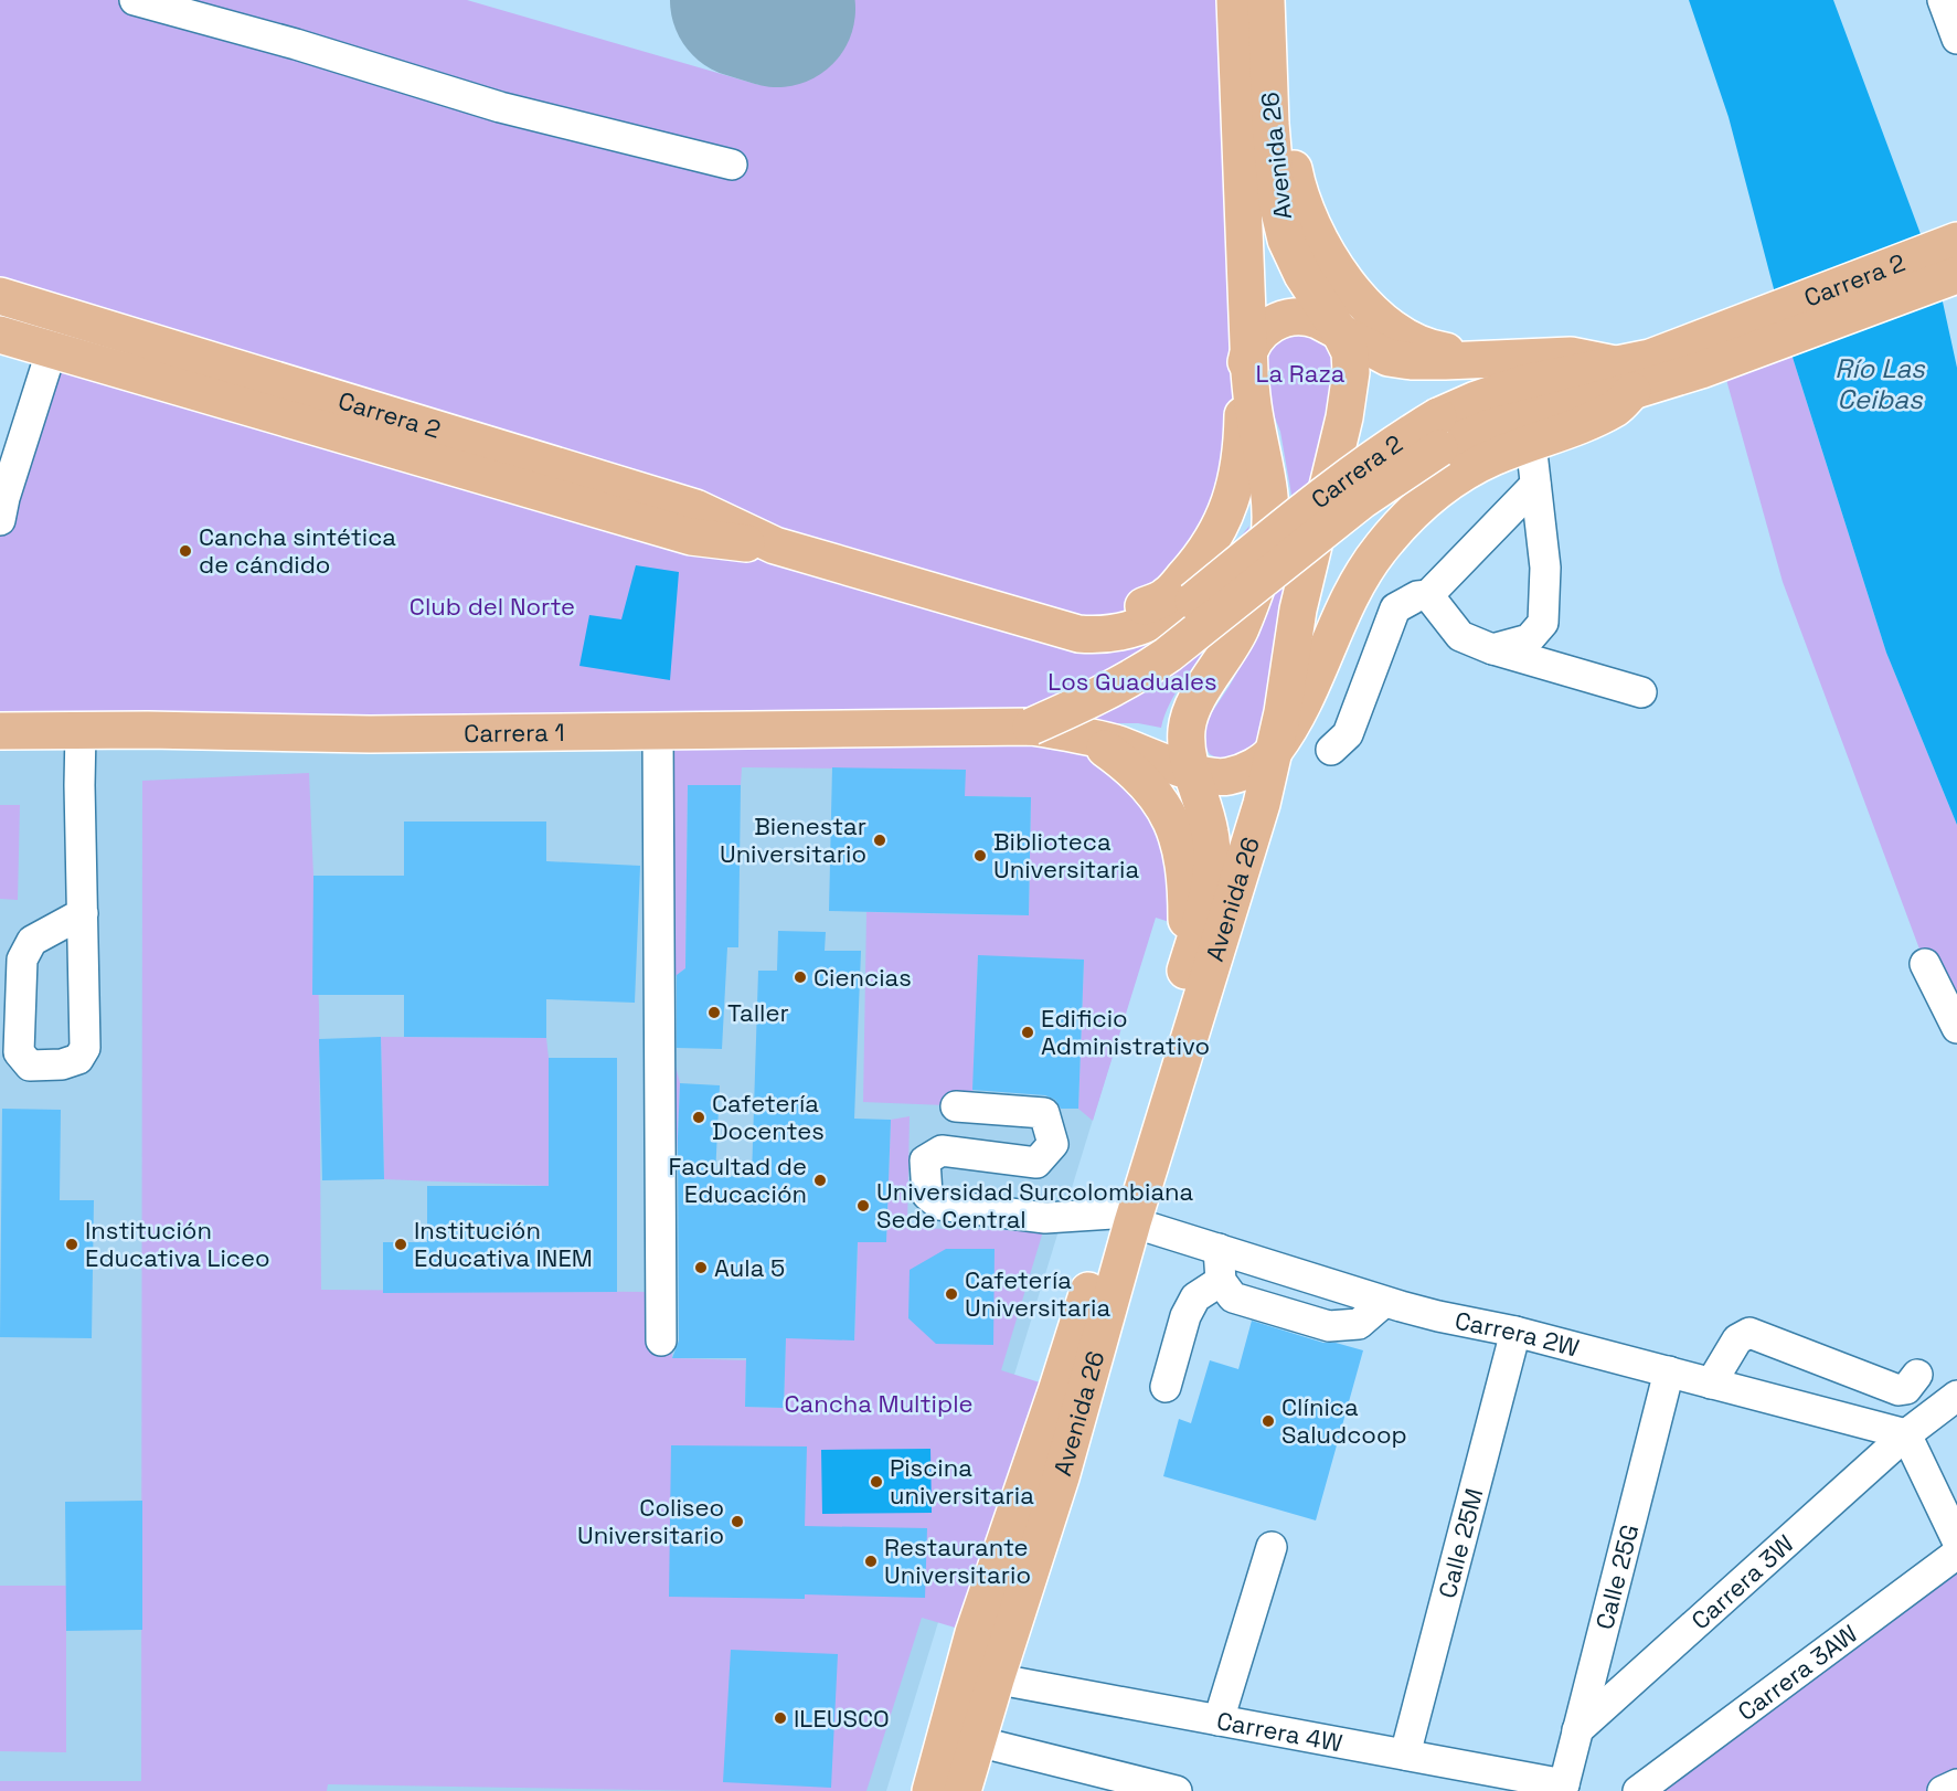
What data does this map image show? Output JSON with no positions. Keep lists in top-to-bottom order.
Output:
{
  "streets": {
    "main road": ["Avenida 26", "Carrera 2", "Carrera 1"],
    "street": [
      "Carrera 2W",
      "Calle 25M",
      "Calle 25G",
      "Carrera 3W",
      "Carrera 3AW",
      "Carrera 4W"
    ]
  },
  "crossings": [
    ["Avenida 26", "Carrera 2W"],
    ["Avenida 26", "Carrera 4W"],
    ["Carrera 2", "Carrera 1"],
    ["Carrera 2W", "Calle 25M"],
    ["Carrera 2W", "Calle 25G"],
    ["Carrera 2W", "Carrera 3W"],
    ["Calle 25M", "Carrera 4W"],
    ["Calle 25G", "Carrera 3W"],
    ["Calle 25G", "Carrera 4W"]
  ],
  "water": ["Río Las Ceibas"],
  "parks": [
    "La Raza",
    "Club del Norte",
    "Los Guaduales",
    "Cancha Multiple"
  ],
  "places": [
    "Cancha sintética de cándido",
    "Bienestar Universitario",
    "Biblioteca Universitaria",
    "Ciencias",
    "Taller",
    "Edificio Administrativo",
    "Cafetería Docentes",
    "Facultad de Educación",
    "Universidad Surcolombiana Sede Central",
    "Institución Educativa Liceo",
    "Institución Educativa INEM",
    "Aula 5",
    "Cafetería Universitaria",
    "Clínica Saludcoop",
    "Piscina universitaria",
    "Coliseo Universitario",
    "Restaurante Universitario",
    "ILEUSCO"
  ]
}
